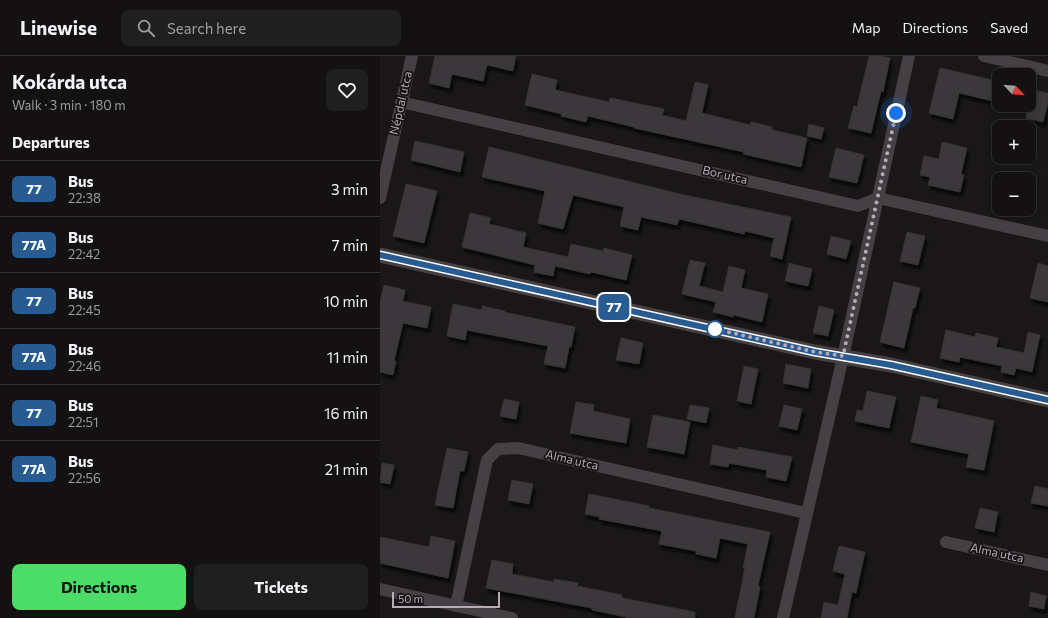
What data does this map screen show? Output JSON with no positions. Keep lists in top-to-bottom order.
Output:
{
  "streets": {
    "street": ["Népdal utca", "Bor utca", "Alma utca"]
  },
  "crossings": [
    ["Népdal utca", "Bor utca"]
  ],
  "lines": ["bus line 77"],
  "scale_bar": "50 m",
  "north": "bottom right",
  "page": {
    "header": "Linewise",
    "search": "Search here",
    "nav": ["Map", "Directions", "Saved"],
    "heading": [
      ["Kokárda utca", "Walk · 3 min · 180 m"],
      "Departures"
    ],
    "on_map": "77",
    "map_buttons": ["+", "−"],
    "list": [
      {
        "mark": "77",
        "name": "Bus",
        "note": "22:38",
        "value": "3 min"
      },
      {
        "mark": "77A",
        "name": "Bus",
        "note": "22:42",
        "value": "7 min"
      },
      {
        "mark": "77",
        "name": "Bus",
        "note": "22:45",
        "value": "10 min"
      },
      {
        "mark": "77A",
        "name": "Bus",
        "note": "22:46",
        "value": "11 min"
      },
      {
        "mark": "77",
        "name": "Bus",
        "note": "22:51",
        "value": "16 min"
      },
      {
        "mark": "77A",
        "name": "Bus",
        "note": "22:56",
        "value": "21 min"
      }
    ],
    "buttons": ["Directions", "Tickets"],
    "scale": "50 m"
  }
}
